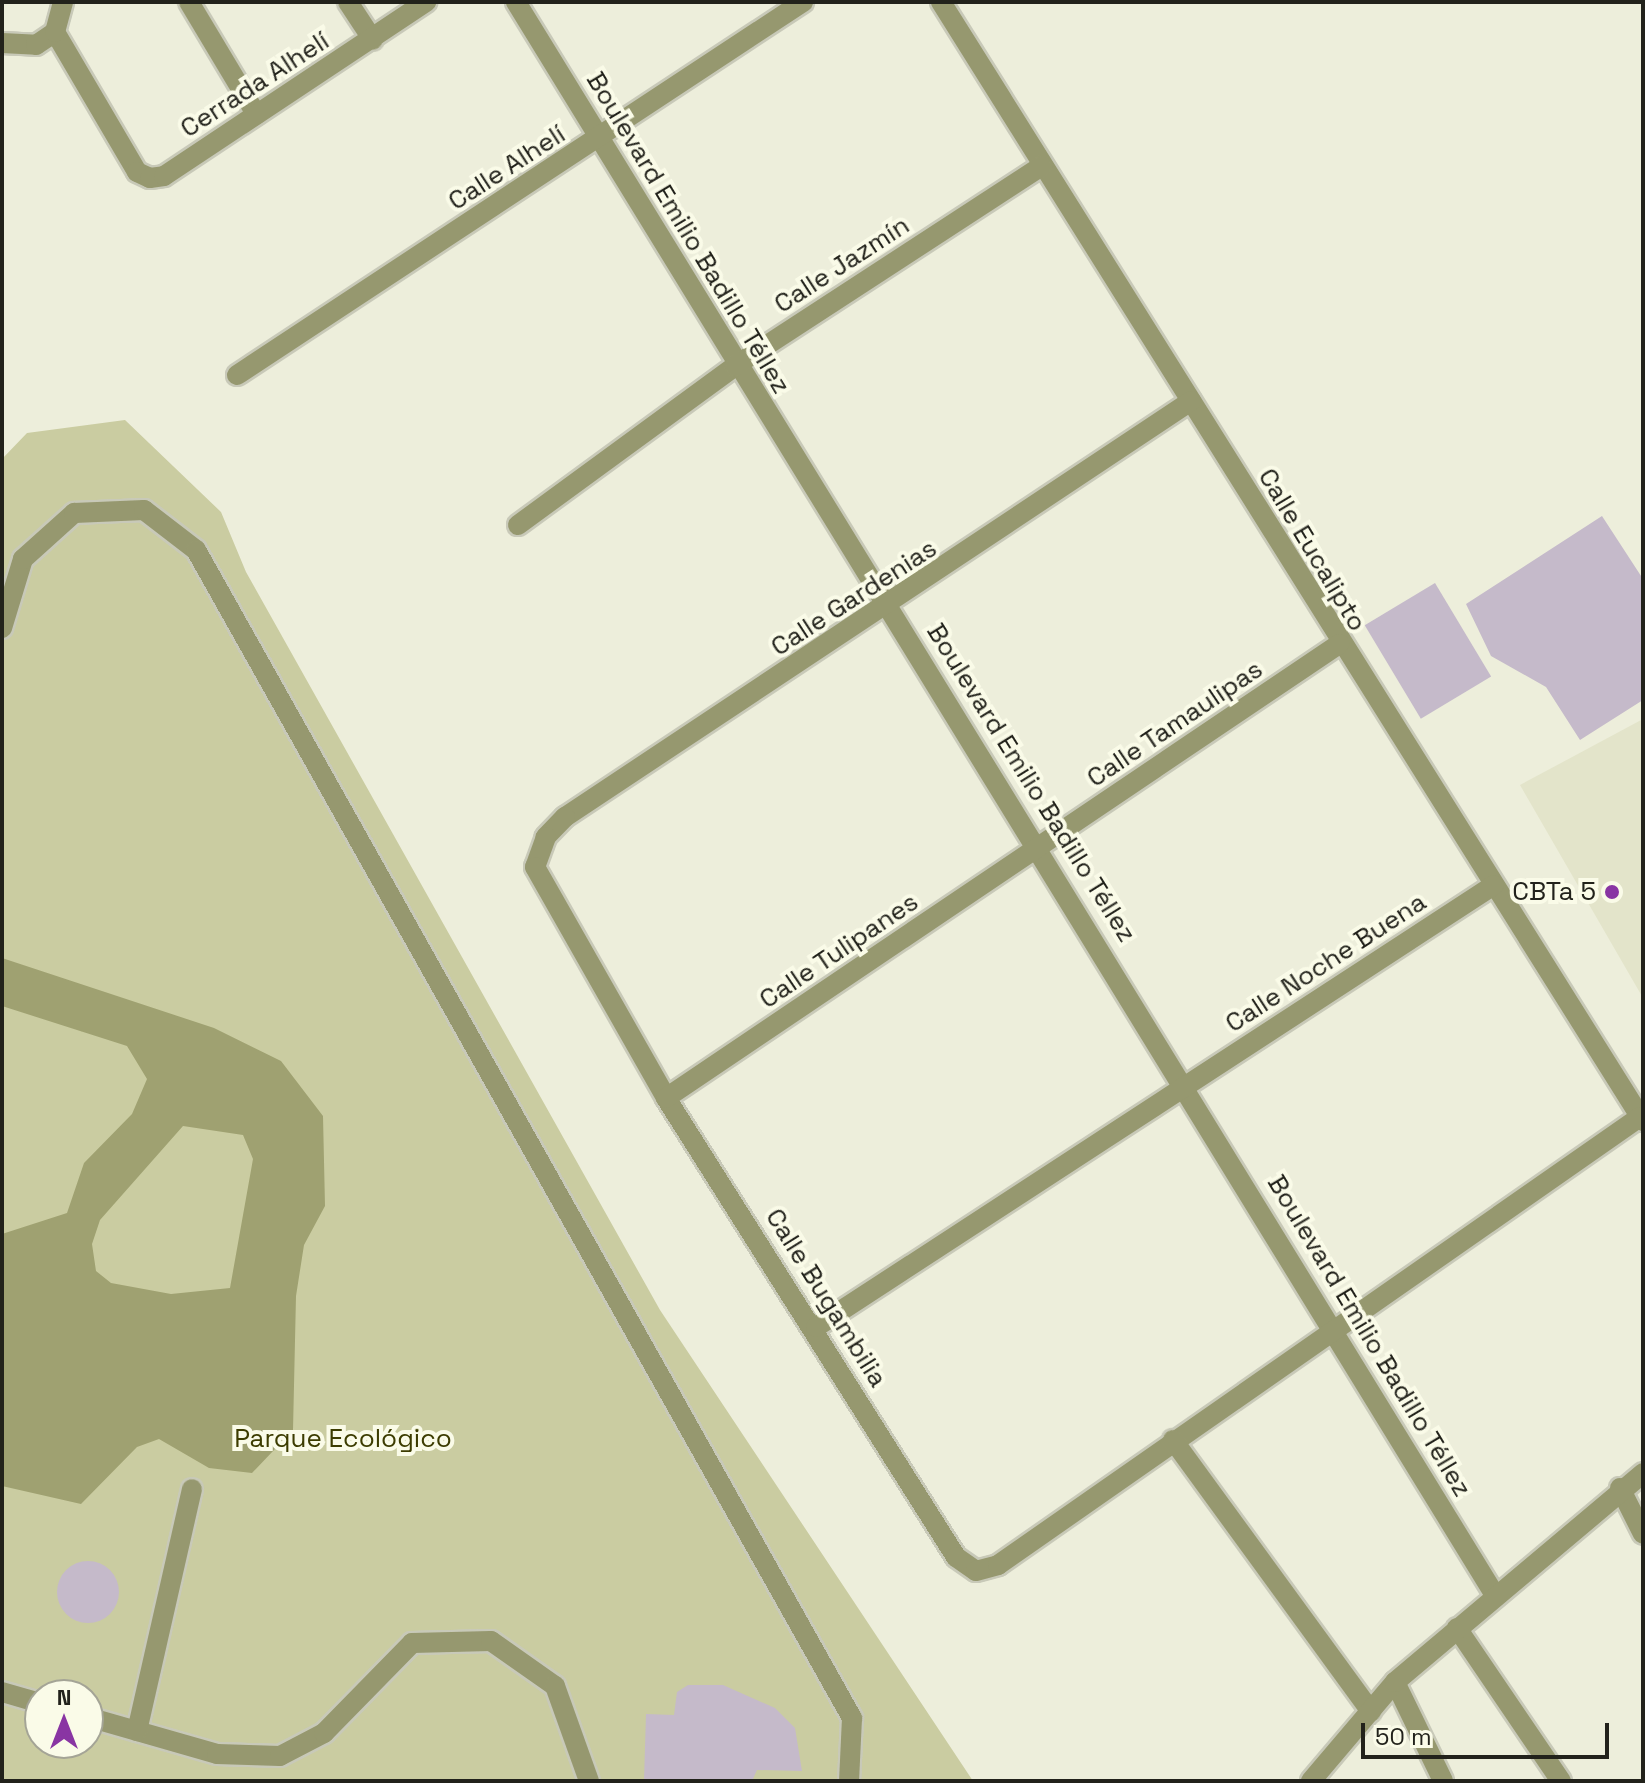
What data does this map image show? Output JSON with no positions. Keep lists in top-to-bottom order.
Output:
{
  "streets": {
    "street": [
      "Cerrada Alhelí",
      "Calle Alhelí",
      "Boulevard Emilio Badillo Téllez",
      "Calle Jazmín",
      "Calle Eucalipto",
      "Calle Gardenias",
      "Calle Tamaulipas",
      "Calle Tulipanes",
      "Calle Noche Buena",
      "Calle Bugambilia"
    ]
  },
  "crossings": [
    ["Calle Alhelí", "Boulevard Emilio Badillo Téllez"],
    ["Boulevard Emilio Badillo Téllez", "Calle Jazmín"],
    ["Boulevard Emilio Badillo Téllez", "Calle Gardenias"],
    ["Boulevard Emilio Badillo Téllez", "Calle Tamaulipas"],
    ["Boulevard Emilio Badillo Téllez", "Calle Tulipanes"],
    ["Boulevard Emilio Badillo Téllez", "Calle Noche Buena"],
    ["Calle Jazmín", "Calle Eucalipto"],
    ["Calle Eucalipto", "Calle Gardenias"],
    ["Calle Eucalipto", "Calle Tamaulipas"],
    ["Calle Eucalipto", "Calle Noche Buena"],
    ["Calle Gardenias", "Calle Bugambilia"],
    ["Calle Tamaulipas", "Calle Tulipanes"],
    ["Calle Tulipanes", "Calle Bugambilia"],
    ["Calle Noche Buena", "Calle Bugambilia"]
  ],
  "parks": ["Parque Ecológico"],
  "places": ["CBTa 5"],
  "scale_bar": "50 m",
  "north": "top"
}
